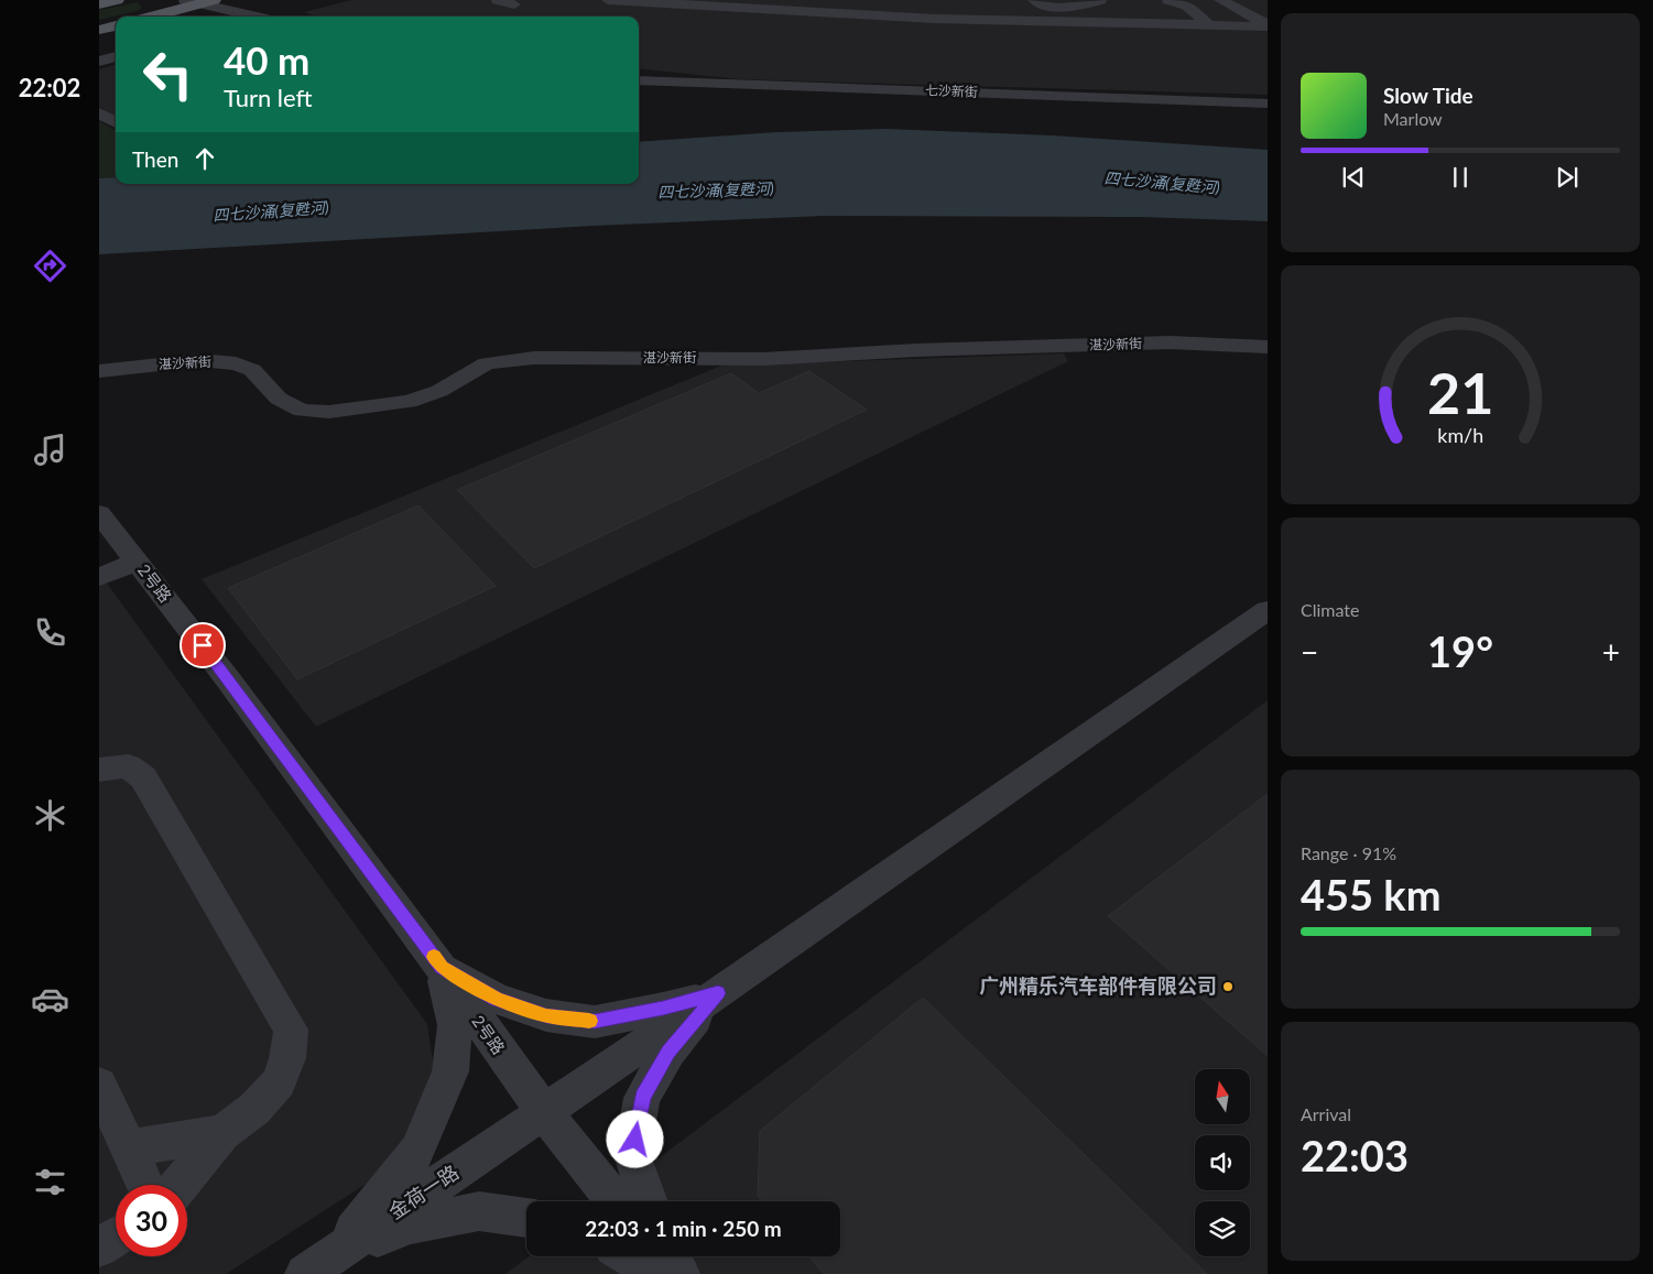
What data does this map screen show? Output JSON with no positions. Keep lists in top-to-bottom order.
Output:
{
  "streets": {
    "street": [
      "七沙新街",
      "湛沙新街",
      "2号路",
      "金荷一路"
    ]
  },
  "crossings": [
    ["2号路", "金荷一路"]
  ],
  "water": ["四七沙涌(复甦河)"],
  "places": ["广州精乐汽车部件有限公司"],
  "north": "top",
  "page": {
    "tabs": "22:02",
    "turn": ["40 m", "Turn left"],
    "song": ["Slow Tide", "Marlow"],
    "then": "Then",
    "tile": [
      "Climate",
      ["Range · 91%", "455 km"],
      ["Arrival", "22:03"]
    ],
    "heat": ["−", "19°", "+"],
    "limit": "30",
    "trip": "22:03 · 1 min · 250 m",
    "gauge": ["21", "km/h"]
  }
}
